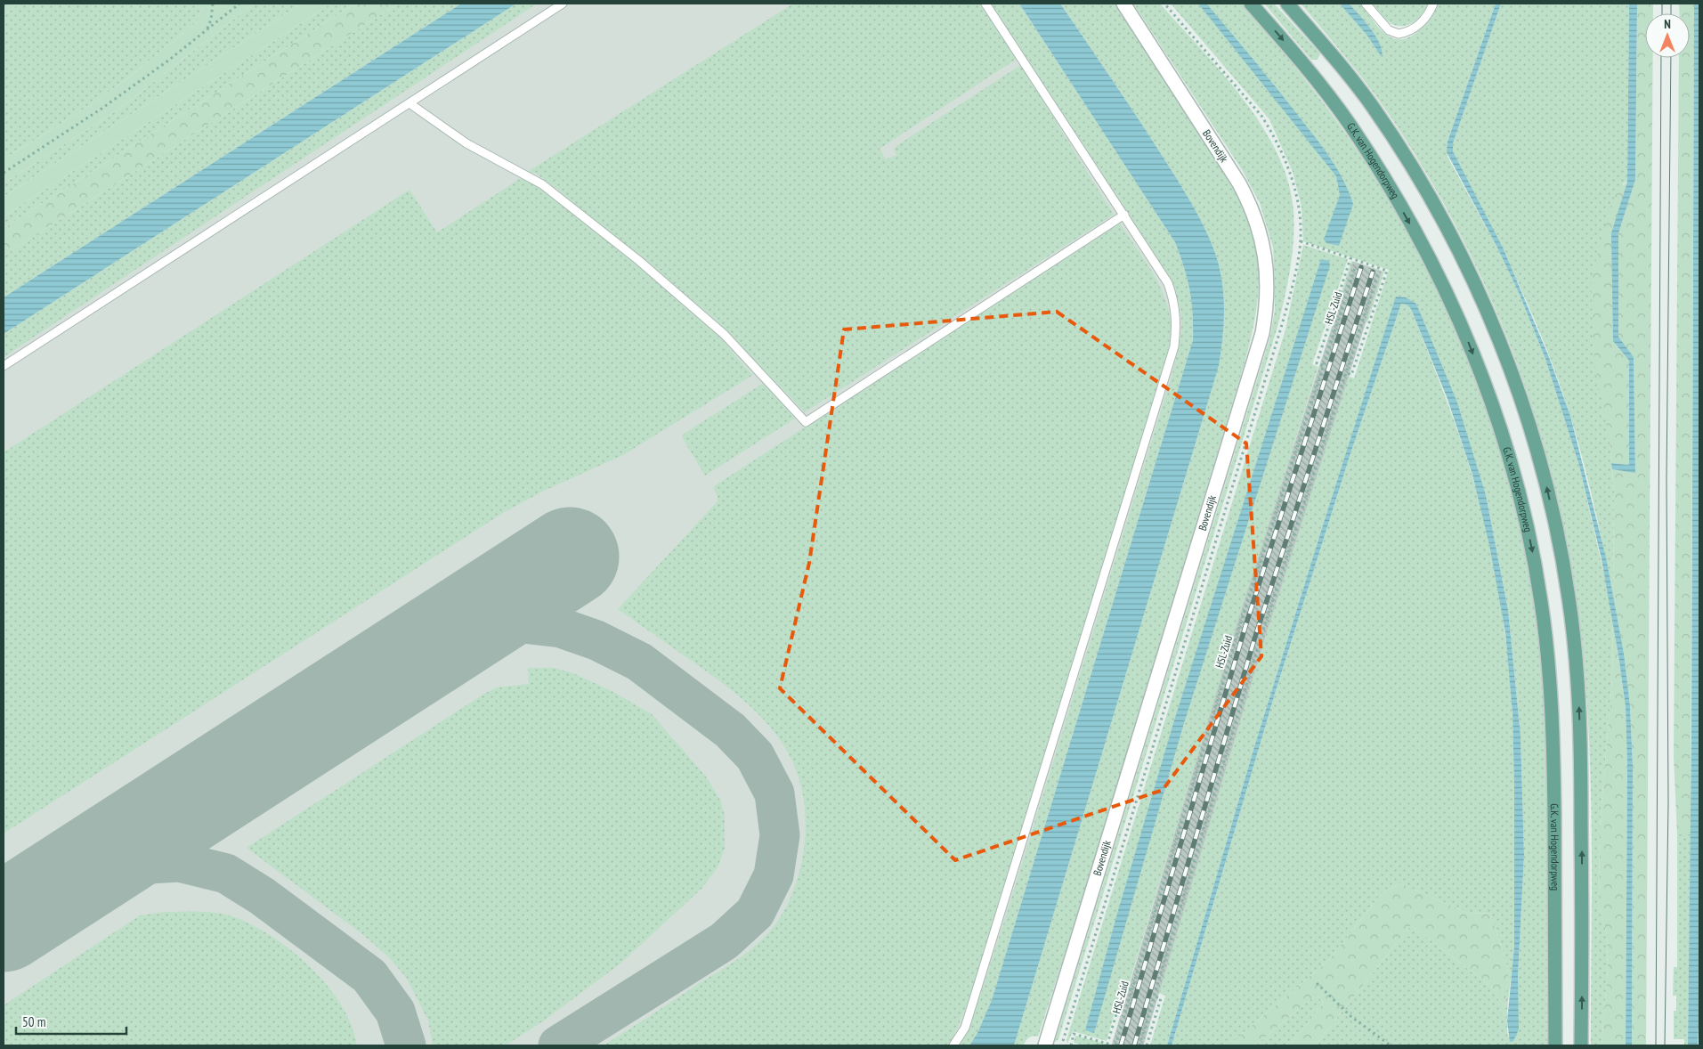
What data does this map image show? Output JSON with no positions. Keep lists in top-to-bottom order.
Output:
{
  "streets": {
    "main road": ["G.K. van Hogendorpweg"],
    "street": ["Bovendijk"],
    "path": ["HSL-Zuid"]
  },
  "scale_bar": "50 m",
  "north": "top"
}
